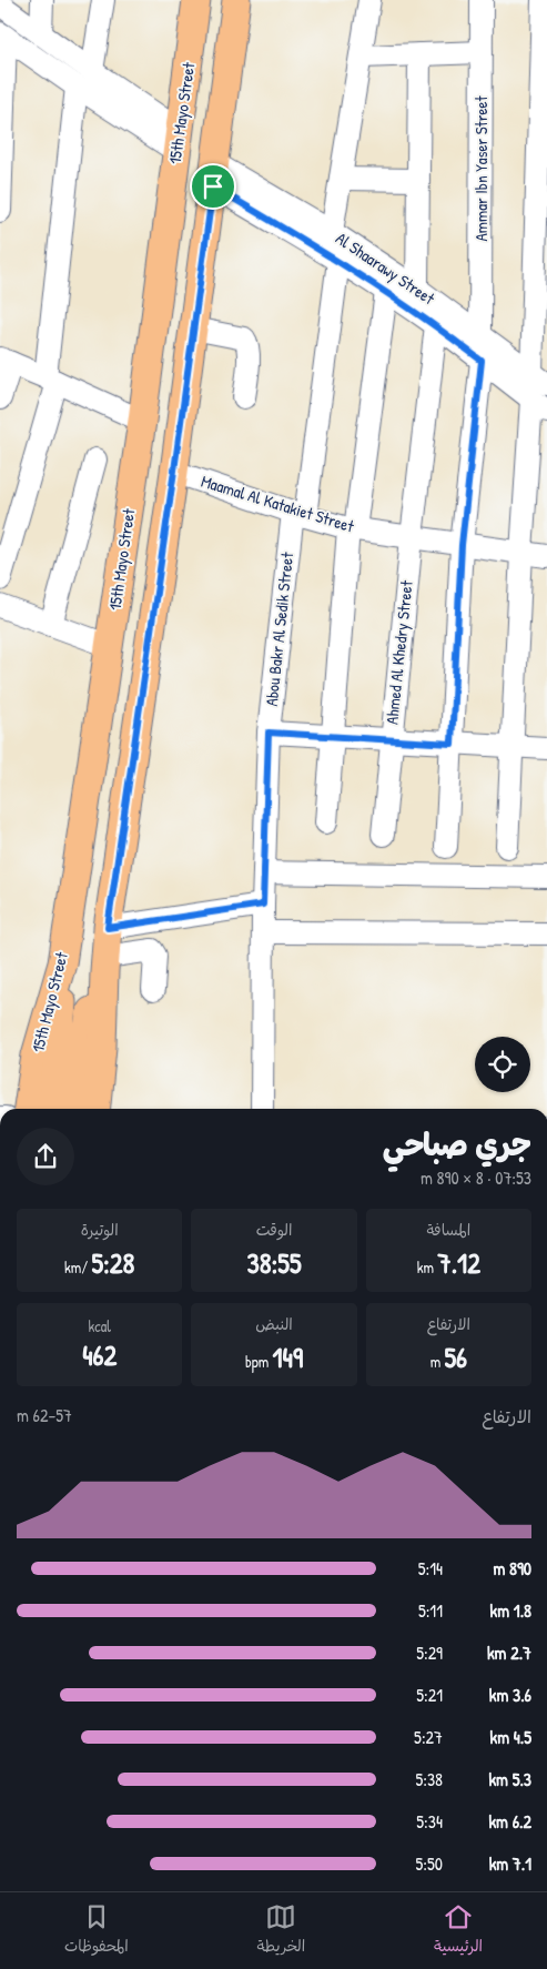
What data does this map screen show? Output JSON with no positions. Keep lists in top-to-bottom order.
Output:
{
  "streets": {
    "main road": ["15th Mayo Street"],
    "street": [
      "Ammar Ibn Yaser Street",
      "Al Shaarawy Street",
      "Maamal Al Katakiet Street",
      "Abou Bakr Al Sedik Street",
      "Ahmed Al Khedry Street"
    ]
  },
  "crossings": [
    ["Ammar Ibn Yaser Street", "Al Shaarawy Street"],
    ["Al Shaarawy Street", "Abou Bakr Al Sedik Street"],
    ["Al Shaarawy Street", "Ahmed Al Khedry Street"],
    ["Maamal Al Katakiet Street", "Abou Bakr Al Sedik Street"],
    ["Maamal Al Katakiet Street", "Ahmed Al Khedry Street"]
  ],
  "page": {
    "heading": ["جري صباحي", "07:53 · 8 × 890 m"],
    "stats": [
      ["المسافة", "7.12 km"],
      ["الوقت", "38:55"],
      ["الوتيرة", "5:28 /km"],
      ["الارتفاع", "56 m"],
      ["النبض", "149 bpm"],
      ["kcal", "462"]
    ],
    "chart": ["الارتفاع", "57–62 m"],
    "list": [
      {
        "name": "890 m",
        "note": "5:14"
      },
      {
        "name": "1.8 km",
        "note": "5:11"
      },
      {
        "name": "2.7 km",
        "note": "5:29"
      },
      {
        "name": "3.6 km",
        "note": "5:21"
      },
      {
        "name": "4.5 km",
        "note": "5:27"
      },
      {
        "name": "5.3 km",
        "note": "5:38"
      },
      {
        "name": "6.2 km",
        "note": "5:34"
      },
      {
        "name": "7.1 km",
        "note": "5:50"
      }
    ],
    "tabs": ["الرئيسية", "الخريطة", "المحفوظات"]
  }
}
